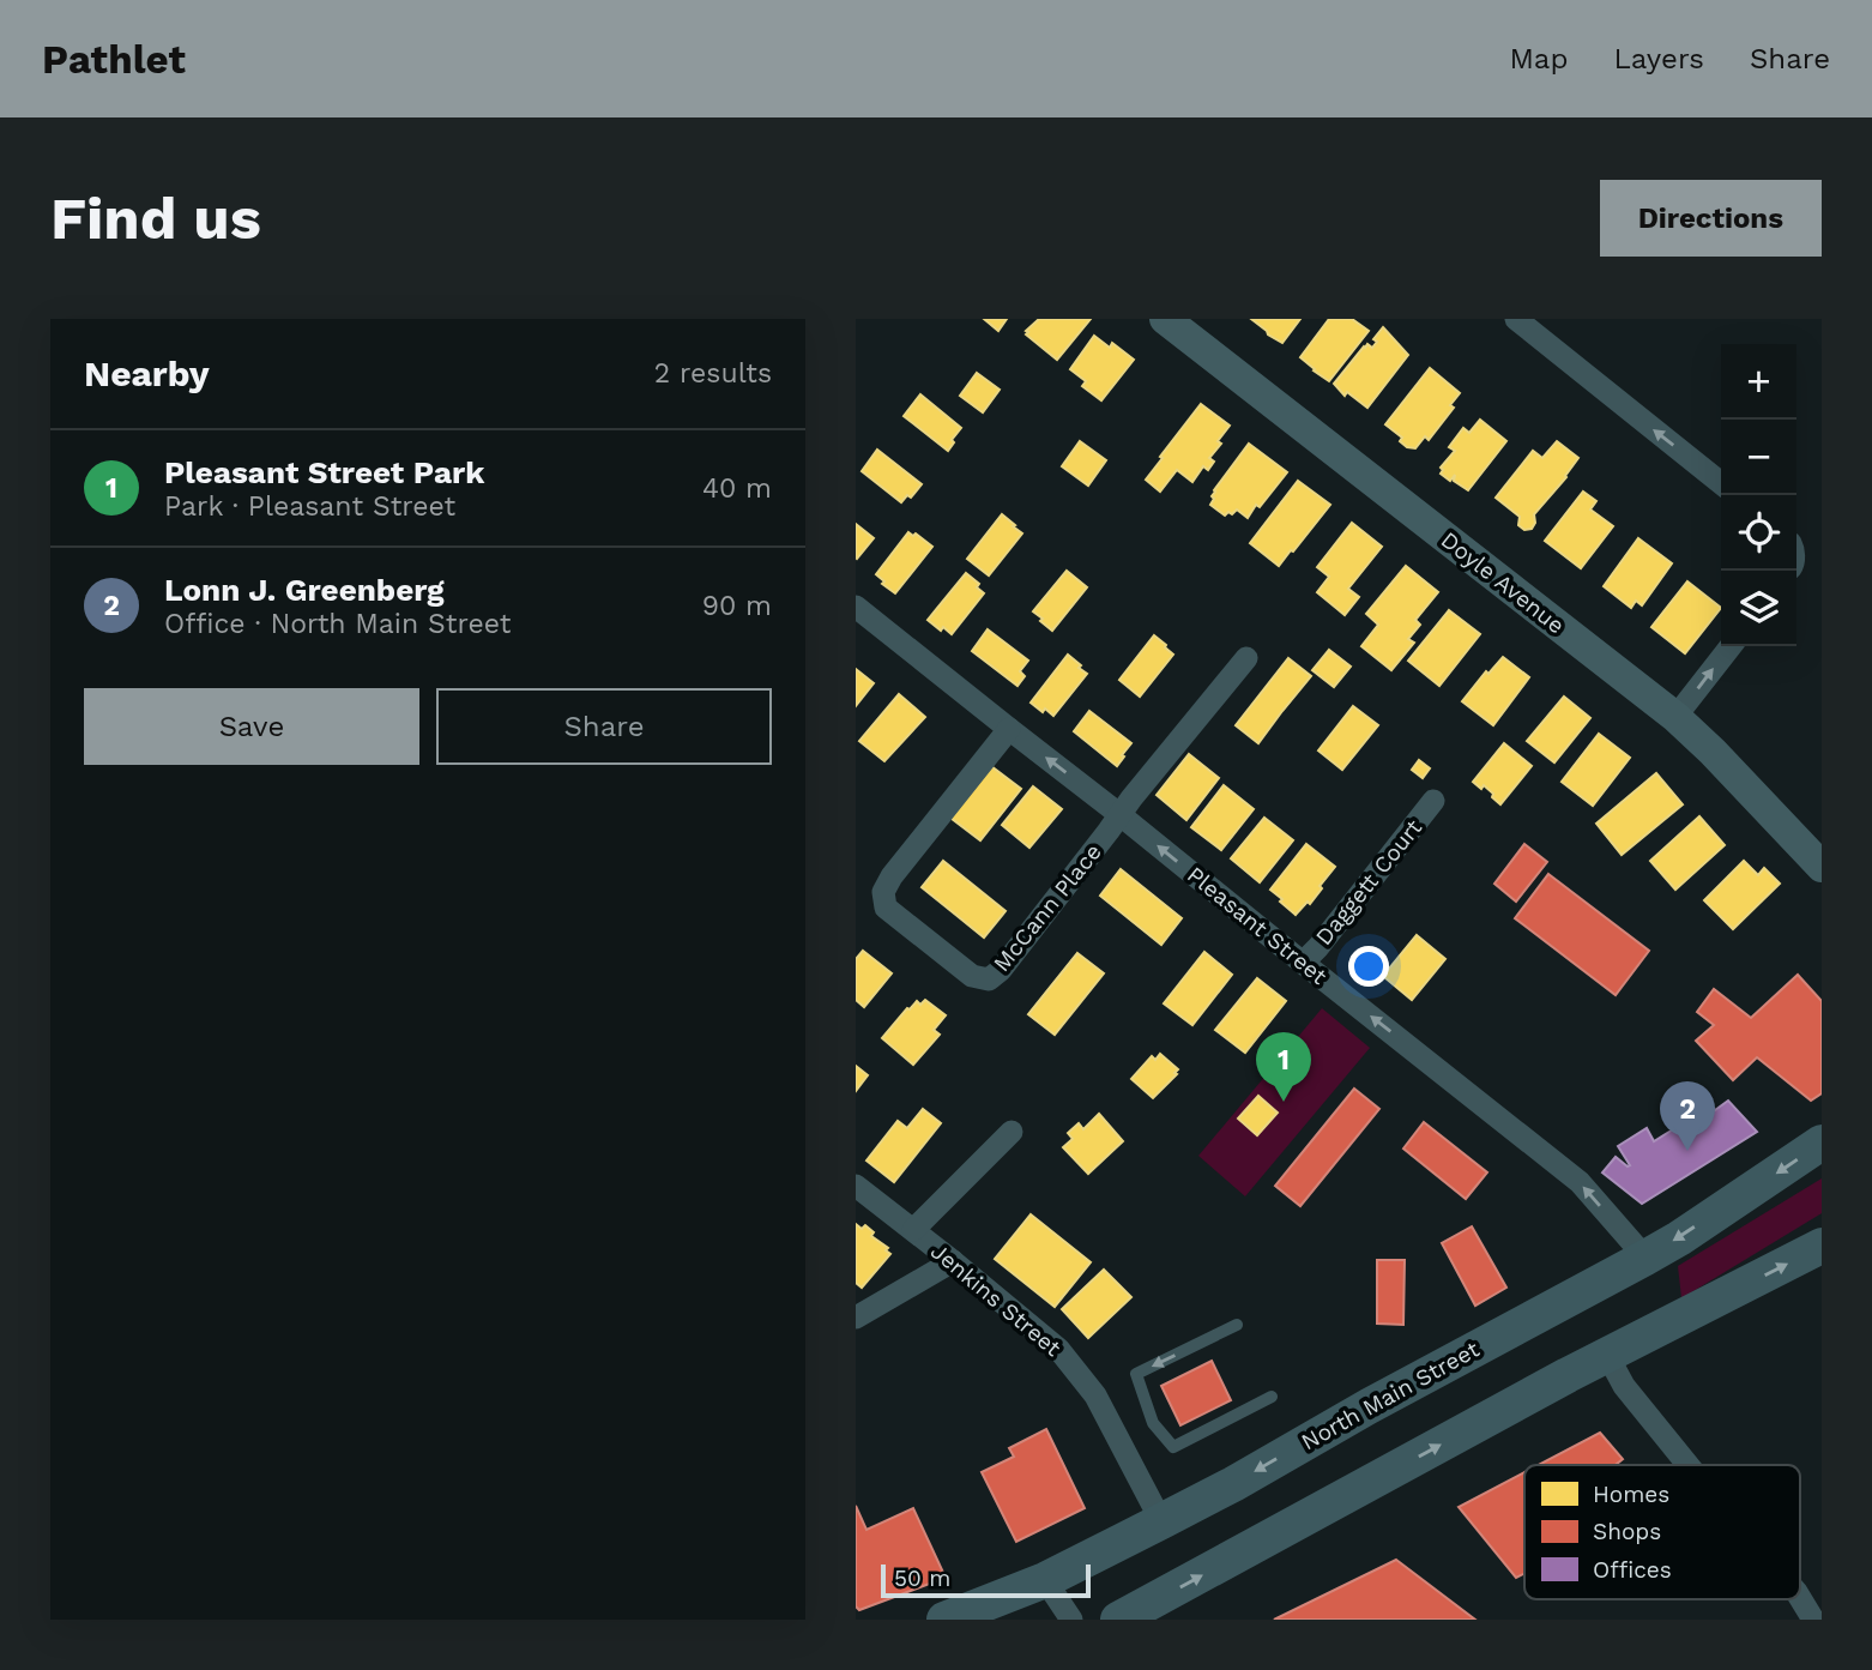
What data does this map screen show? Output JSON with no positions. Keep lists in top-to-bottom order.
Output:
{
  "streets": {
    "main road": ["Doyle Avenue", "North Main Street"],
    "street": [
      "Daggett Court",
      "McCann Place",
      "Pleasant Street",
      "Jenkins Street"
    ]
  },
  "crossings": [
    ["Daggett Court", "Pleasant Street"],
    ["McCann Place", "Pleasant Street"],
    ["Pleasant Street", "North Main Street"],
    ["Jenkins Street", "North Main Street"]
  ],
  "one_way": ["Pleasant Street"],
  "legend": ["Homes", "Shops", "Offices"],
  "scale_bar": "50 m",
  "page": {
    "header": "Pathlet",
    "nav": ["Map", "Layers", "Share"],
    "buttons": [
      "Directions",
      ["Save", "Share"]
    ],
    "title": "Find us",
    "heading": ["Nearby", "2 results"],
    "map_buttons": ["+", "−"],
    "list": [
      {
        "mark": "1",
        "name": "Pleasant Street Park",
        "note": "Park · Pleasant Street",
        "value": "40 m"
      },
      {
        "mark": "2",
        "name": "Lonn J. Greenberg",
        "note": "Office · North Main Street",
        "value": "90 m"
      }
    ],
    "pins": ["1", "2"],
    "scale": "50 m"
  }
}
